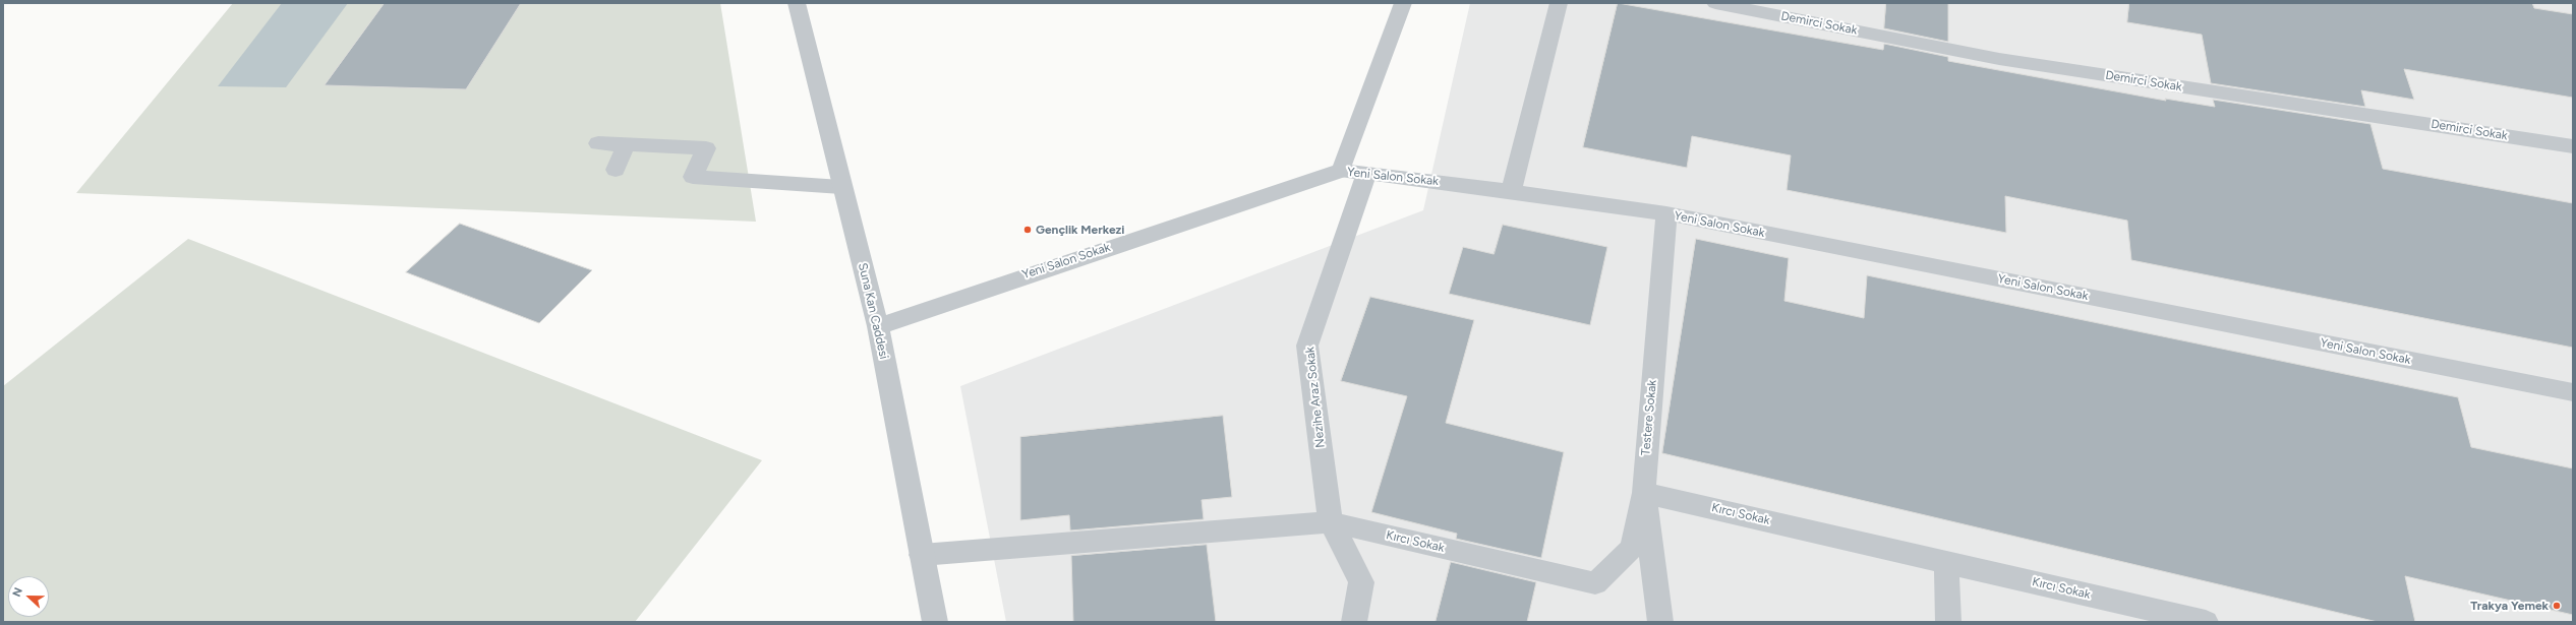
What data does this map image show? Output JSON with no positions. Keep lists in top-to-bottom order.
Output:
{
  "streets": {
    "street": [
      "Demirci Sokak",
      "Yeni Salon Sokak",
      "Suna Kan Caddesi",
      "Nezihe Araz Sokak",
      "Testere Sokak",
      "Kırcı Sokak"
    ]
  },
  "crossings": [
    ["Yeni Salon Sokak", "Suna Kan Caddesi"],
    ["Yeni Salon Sokak", "Nezihe Araz Sokak"],
    ["Yeni Salon Sokak", "Testere Sokak"],
    ["Nezihe Araz Sokak", "Kırcı Sokak"],
    ["Testere Sokak", "Kırcı Sokak"]
  ],
  "places": ["Gençlik Merkezi", "Trakya Yemek"],
  "north": "left"
}
